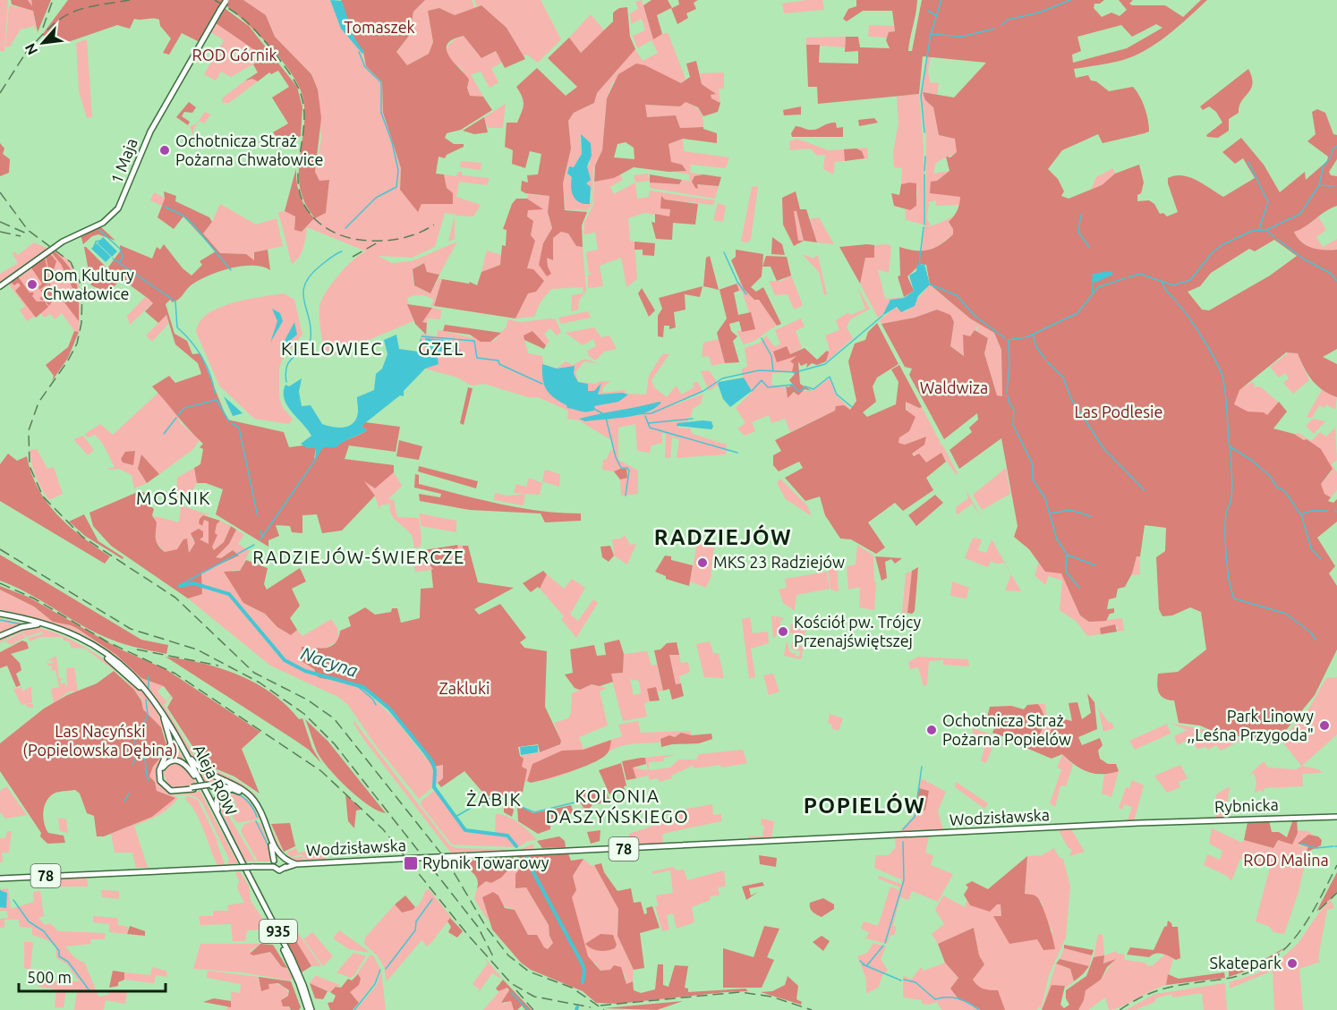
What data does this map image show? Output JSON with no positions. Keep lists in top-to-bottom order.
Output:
{
  "streets": {
    "main road": [
      "1 Maja",
      "Aleja ROW",
      "Rybnicka",
      "Wodzisławska",
      "78",
      "935"
    ]
  },
  "crossings": [
    ["Rybnicka", "Wodzisławska"],
    ["Wodzisławska", "78"]
  ],
  "districts": [
    "KIELOWIEC",
    "GZEL",
    "MOŚNIK",
    "RADZIEJÓW",
    "RADZIEJÓW-ŚWIERCZE",
    "KOLONIA DASZYŃSKIEGO",
    "ŻABIK",
    "POPIELÓW"
  ],
  "water": ["Nacyna"],
  "parks": [
    "Tomaszek",
    "ROD Górnik",
    "Waldwiza",
    "Las Podlesie",
    "Zakluki",
    "Las Nacyński (Popielowska Dębina)",
    "ROD Malina"
  ],
  "places": {
    "other": [
      "Ochotnicza Straż Pożarna Chwałowice",
      "Dom Kultury Chwałowice",
      "MKS 23 Radziejów",
      "Kościół pw. Trójcy Przenajświętszej",
      "Park Linowy ,,Leśna Przygoda\"",
      "Ochotnicza Straż Pożarna Popielów",
      "Skatepark"
    ],
    "transit": ["Rybnik Towarowy"]
  },
  "scale_bar": "500 m",
  "north": "bottom left"
}
